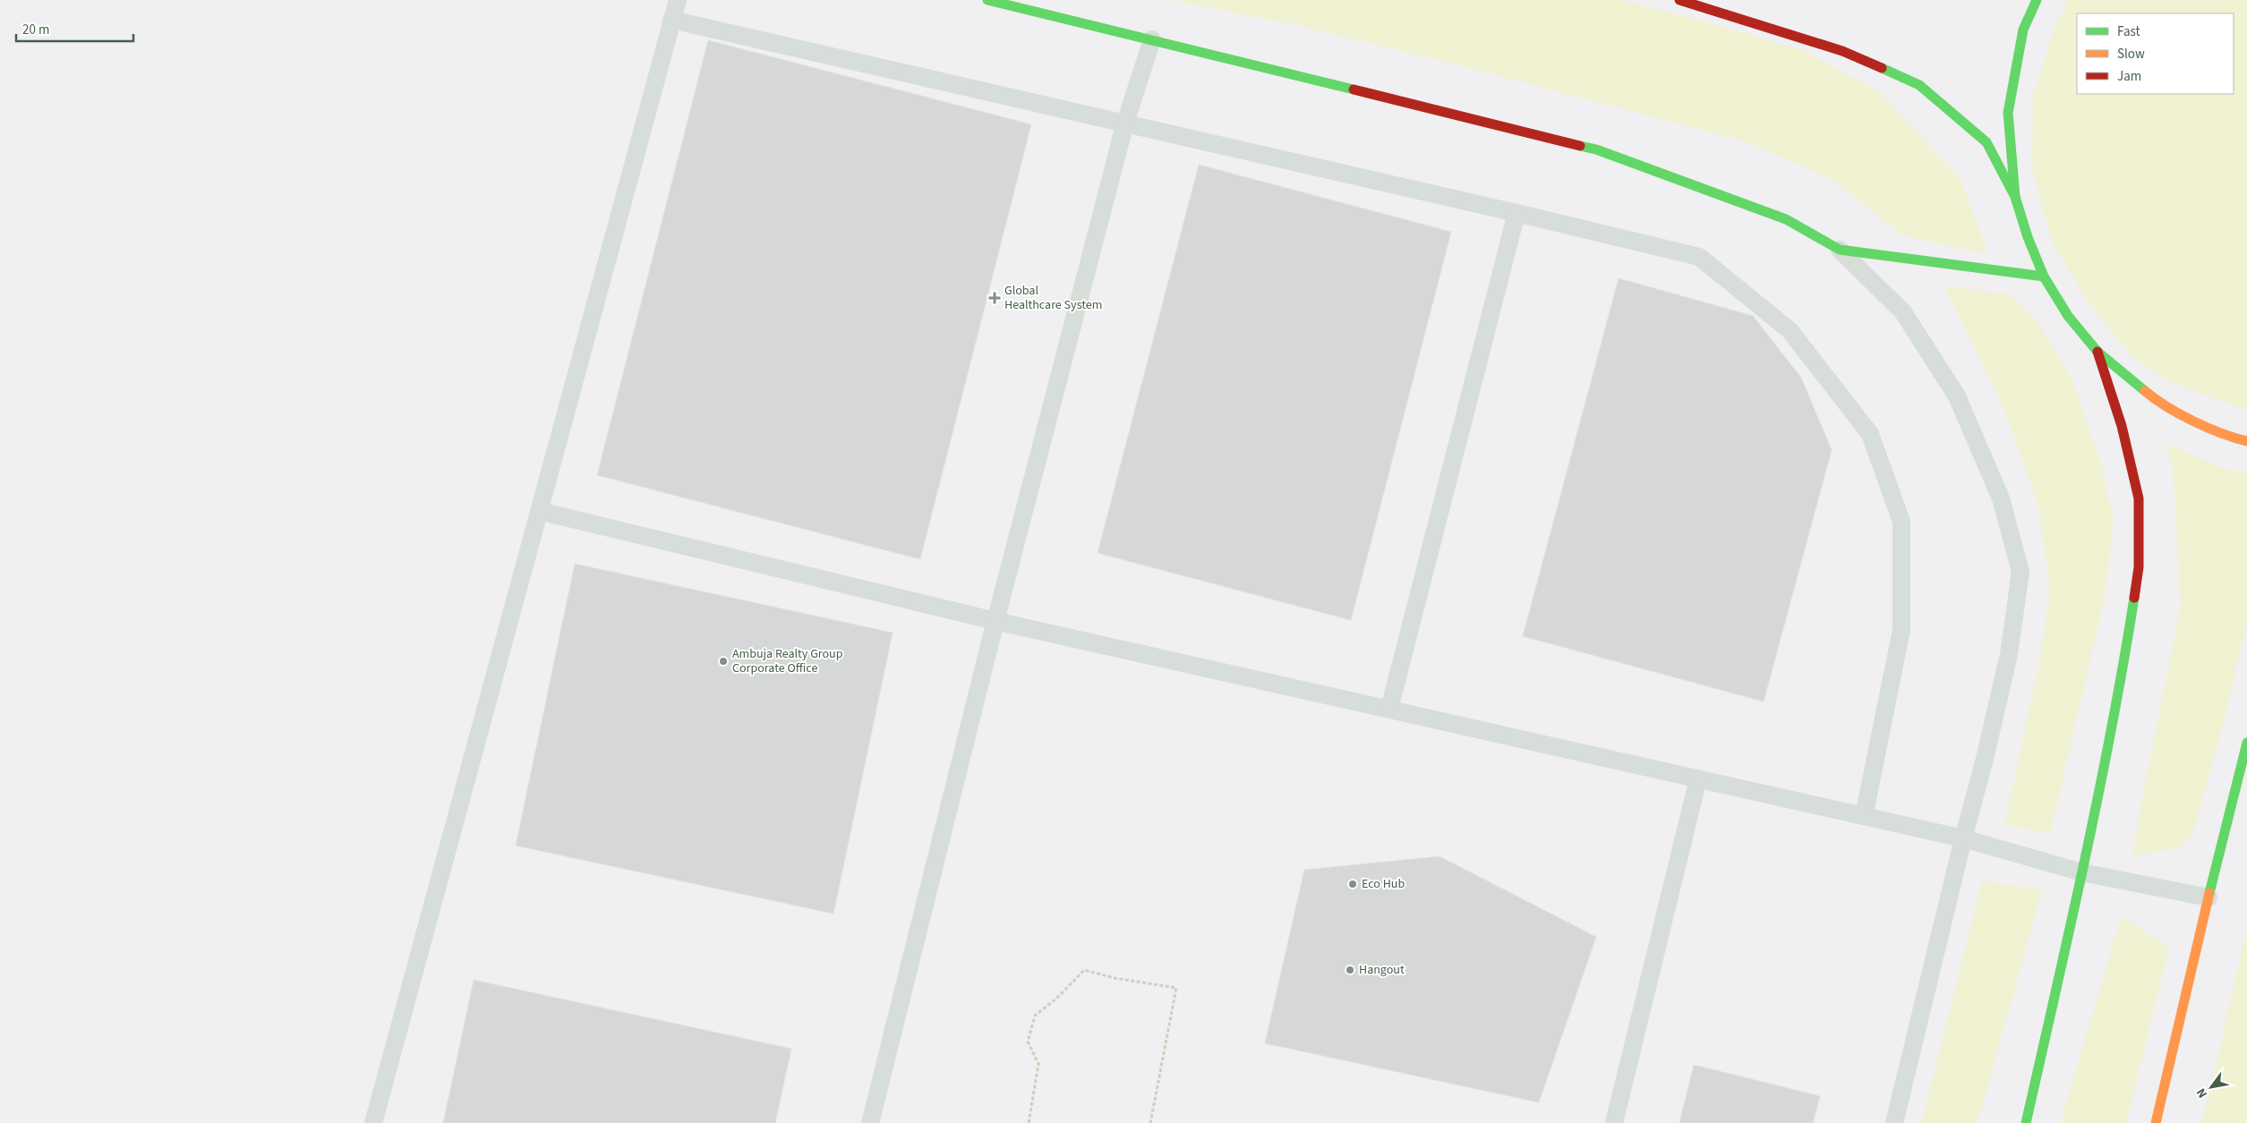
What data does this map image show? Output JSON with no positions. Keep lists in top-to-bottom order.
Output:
{
  "places": {
    "health": ["Global Healthcare System"],
    "other": ["Ambuja Realty Group Corporate Office", "Eco Hub", "Hangout"]
  },
  "legend": ["Fast", "Slow", "Jam"],
  "scale_bar": "20 m",
  "north": "bottom left"
}
